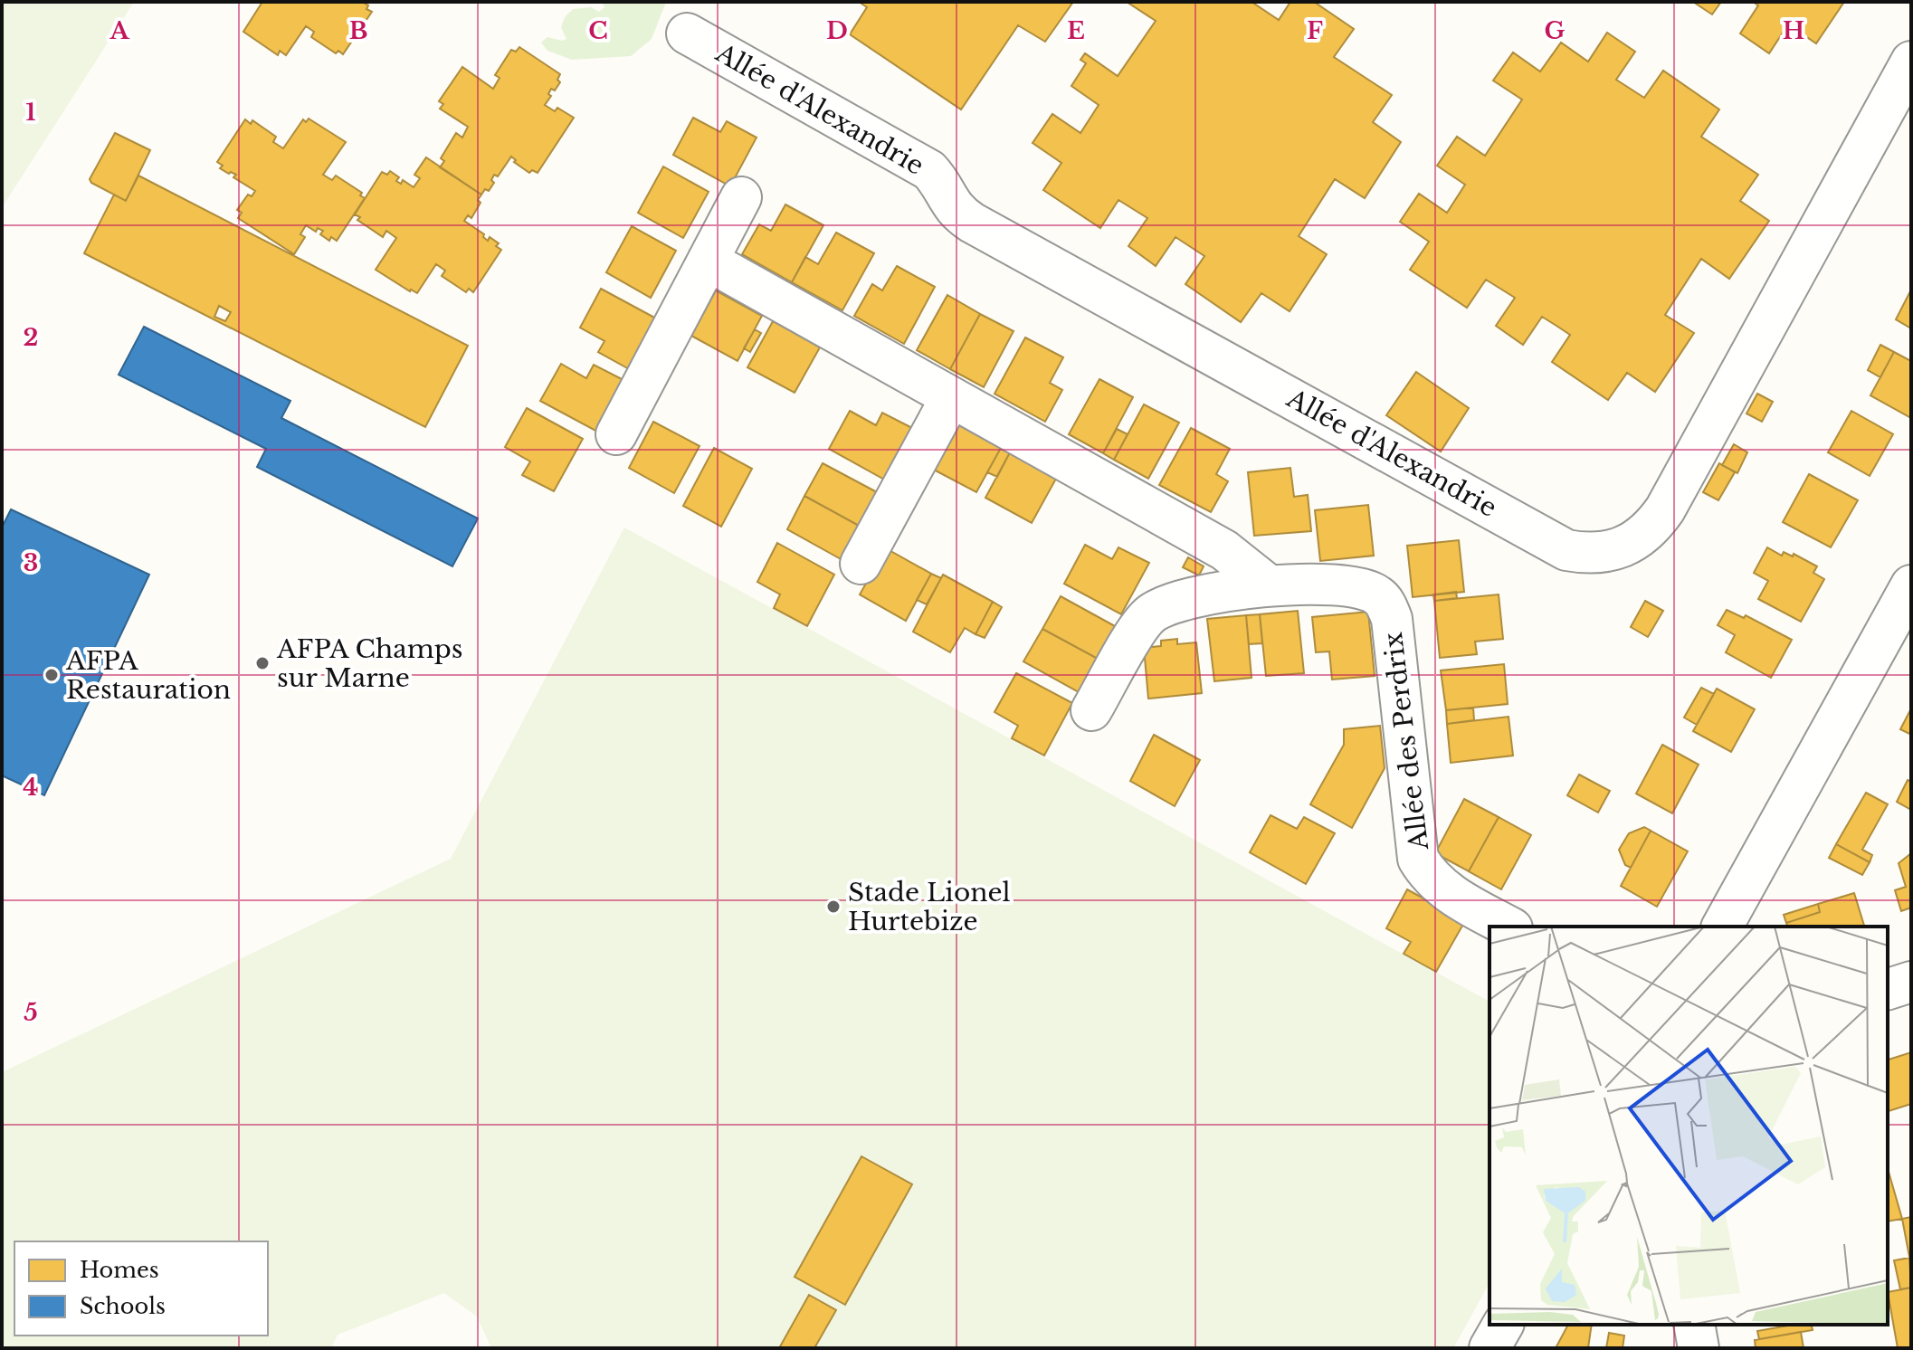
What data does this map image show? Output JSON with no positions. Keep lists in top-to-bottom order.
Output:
{
  "streets": {
    "street": ["Allée d'Alexandrie", "Allée des Perdrix"]
  },
  "places": ["AFPA Champs sur Marne", "AFPA Restauration", "Stade Lionel Hurtebize"],
  "legend": ["Homes", "Schools"],
  "grid": {
    "columns": [
      "A",
      "B",
      "C",
      "D",
      "E",
      "F",
      "G",
      "H"
    ],
    "rows": [
      "1",
      "2",
      "3",
      "4",
      "5"
    ]
  }
}
